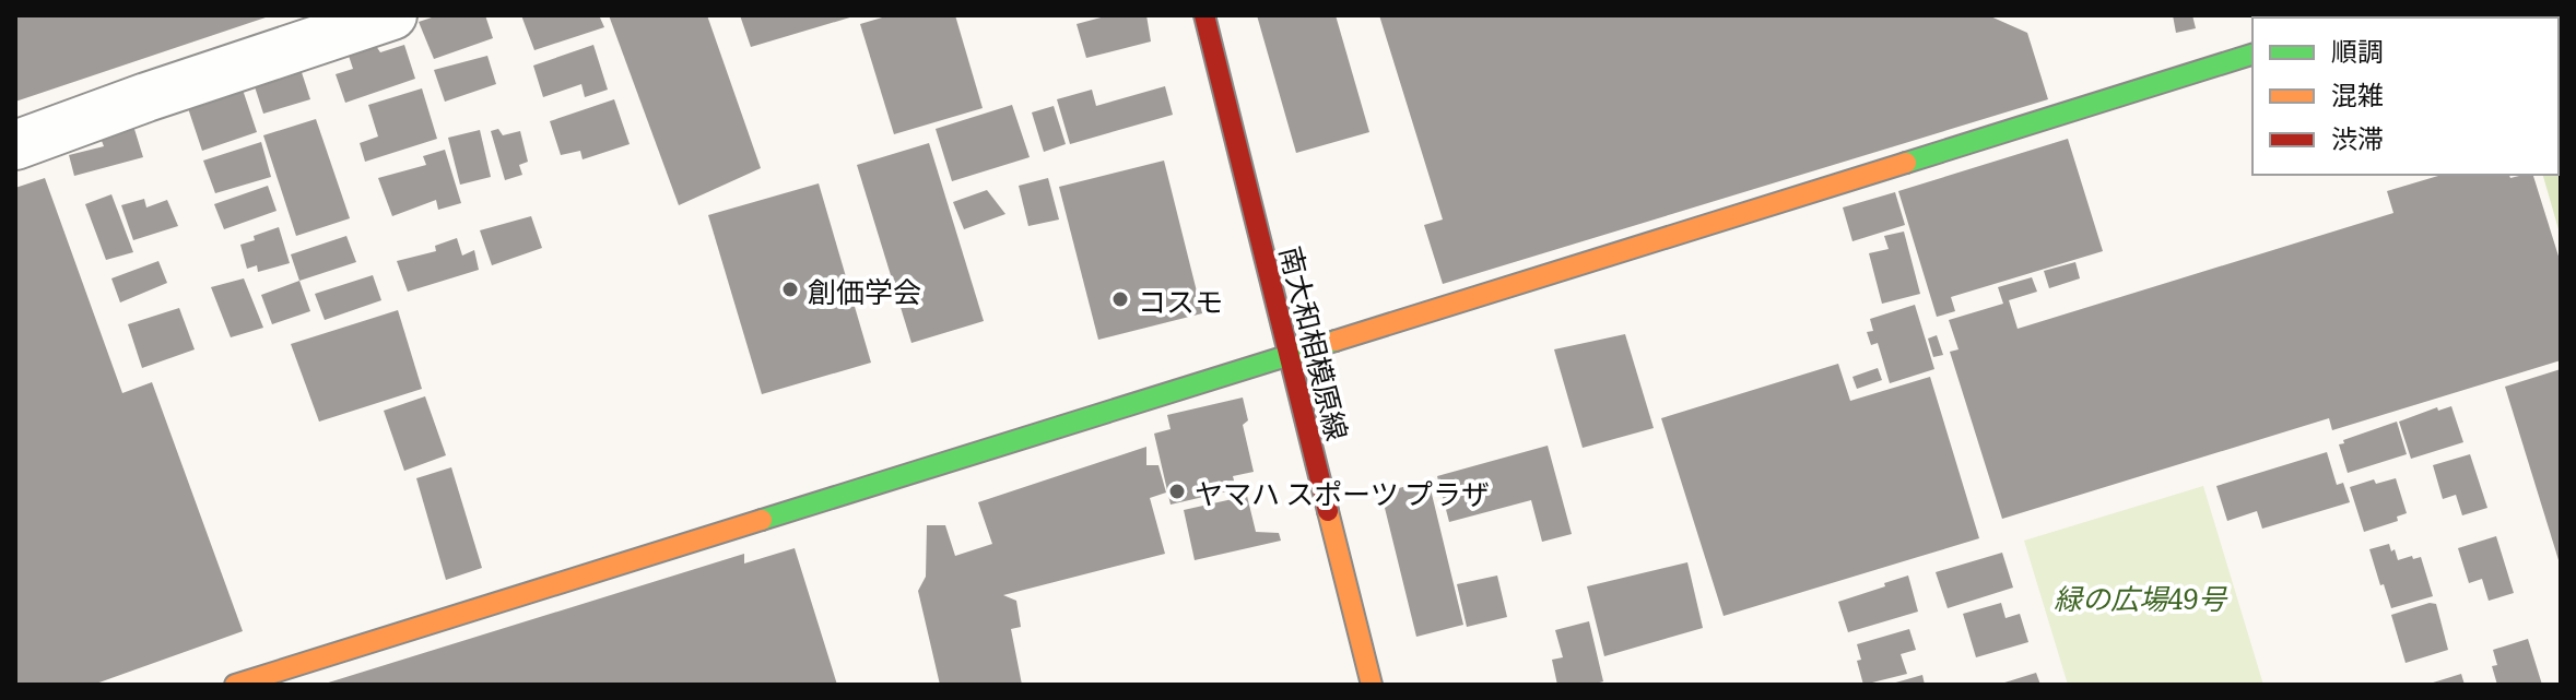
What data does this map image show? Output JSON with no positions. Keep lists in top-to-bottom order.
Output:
{
  "streets": {
    "street": ["南大和相模原線"]
  },
  "parks": ["緑の広場49号"],
  "places": ["創価学会", "コスモ", "ヤマハ スポーツ プラザ"],
  "legend": ["順調", "混雑", "渋滞"]
}
